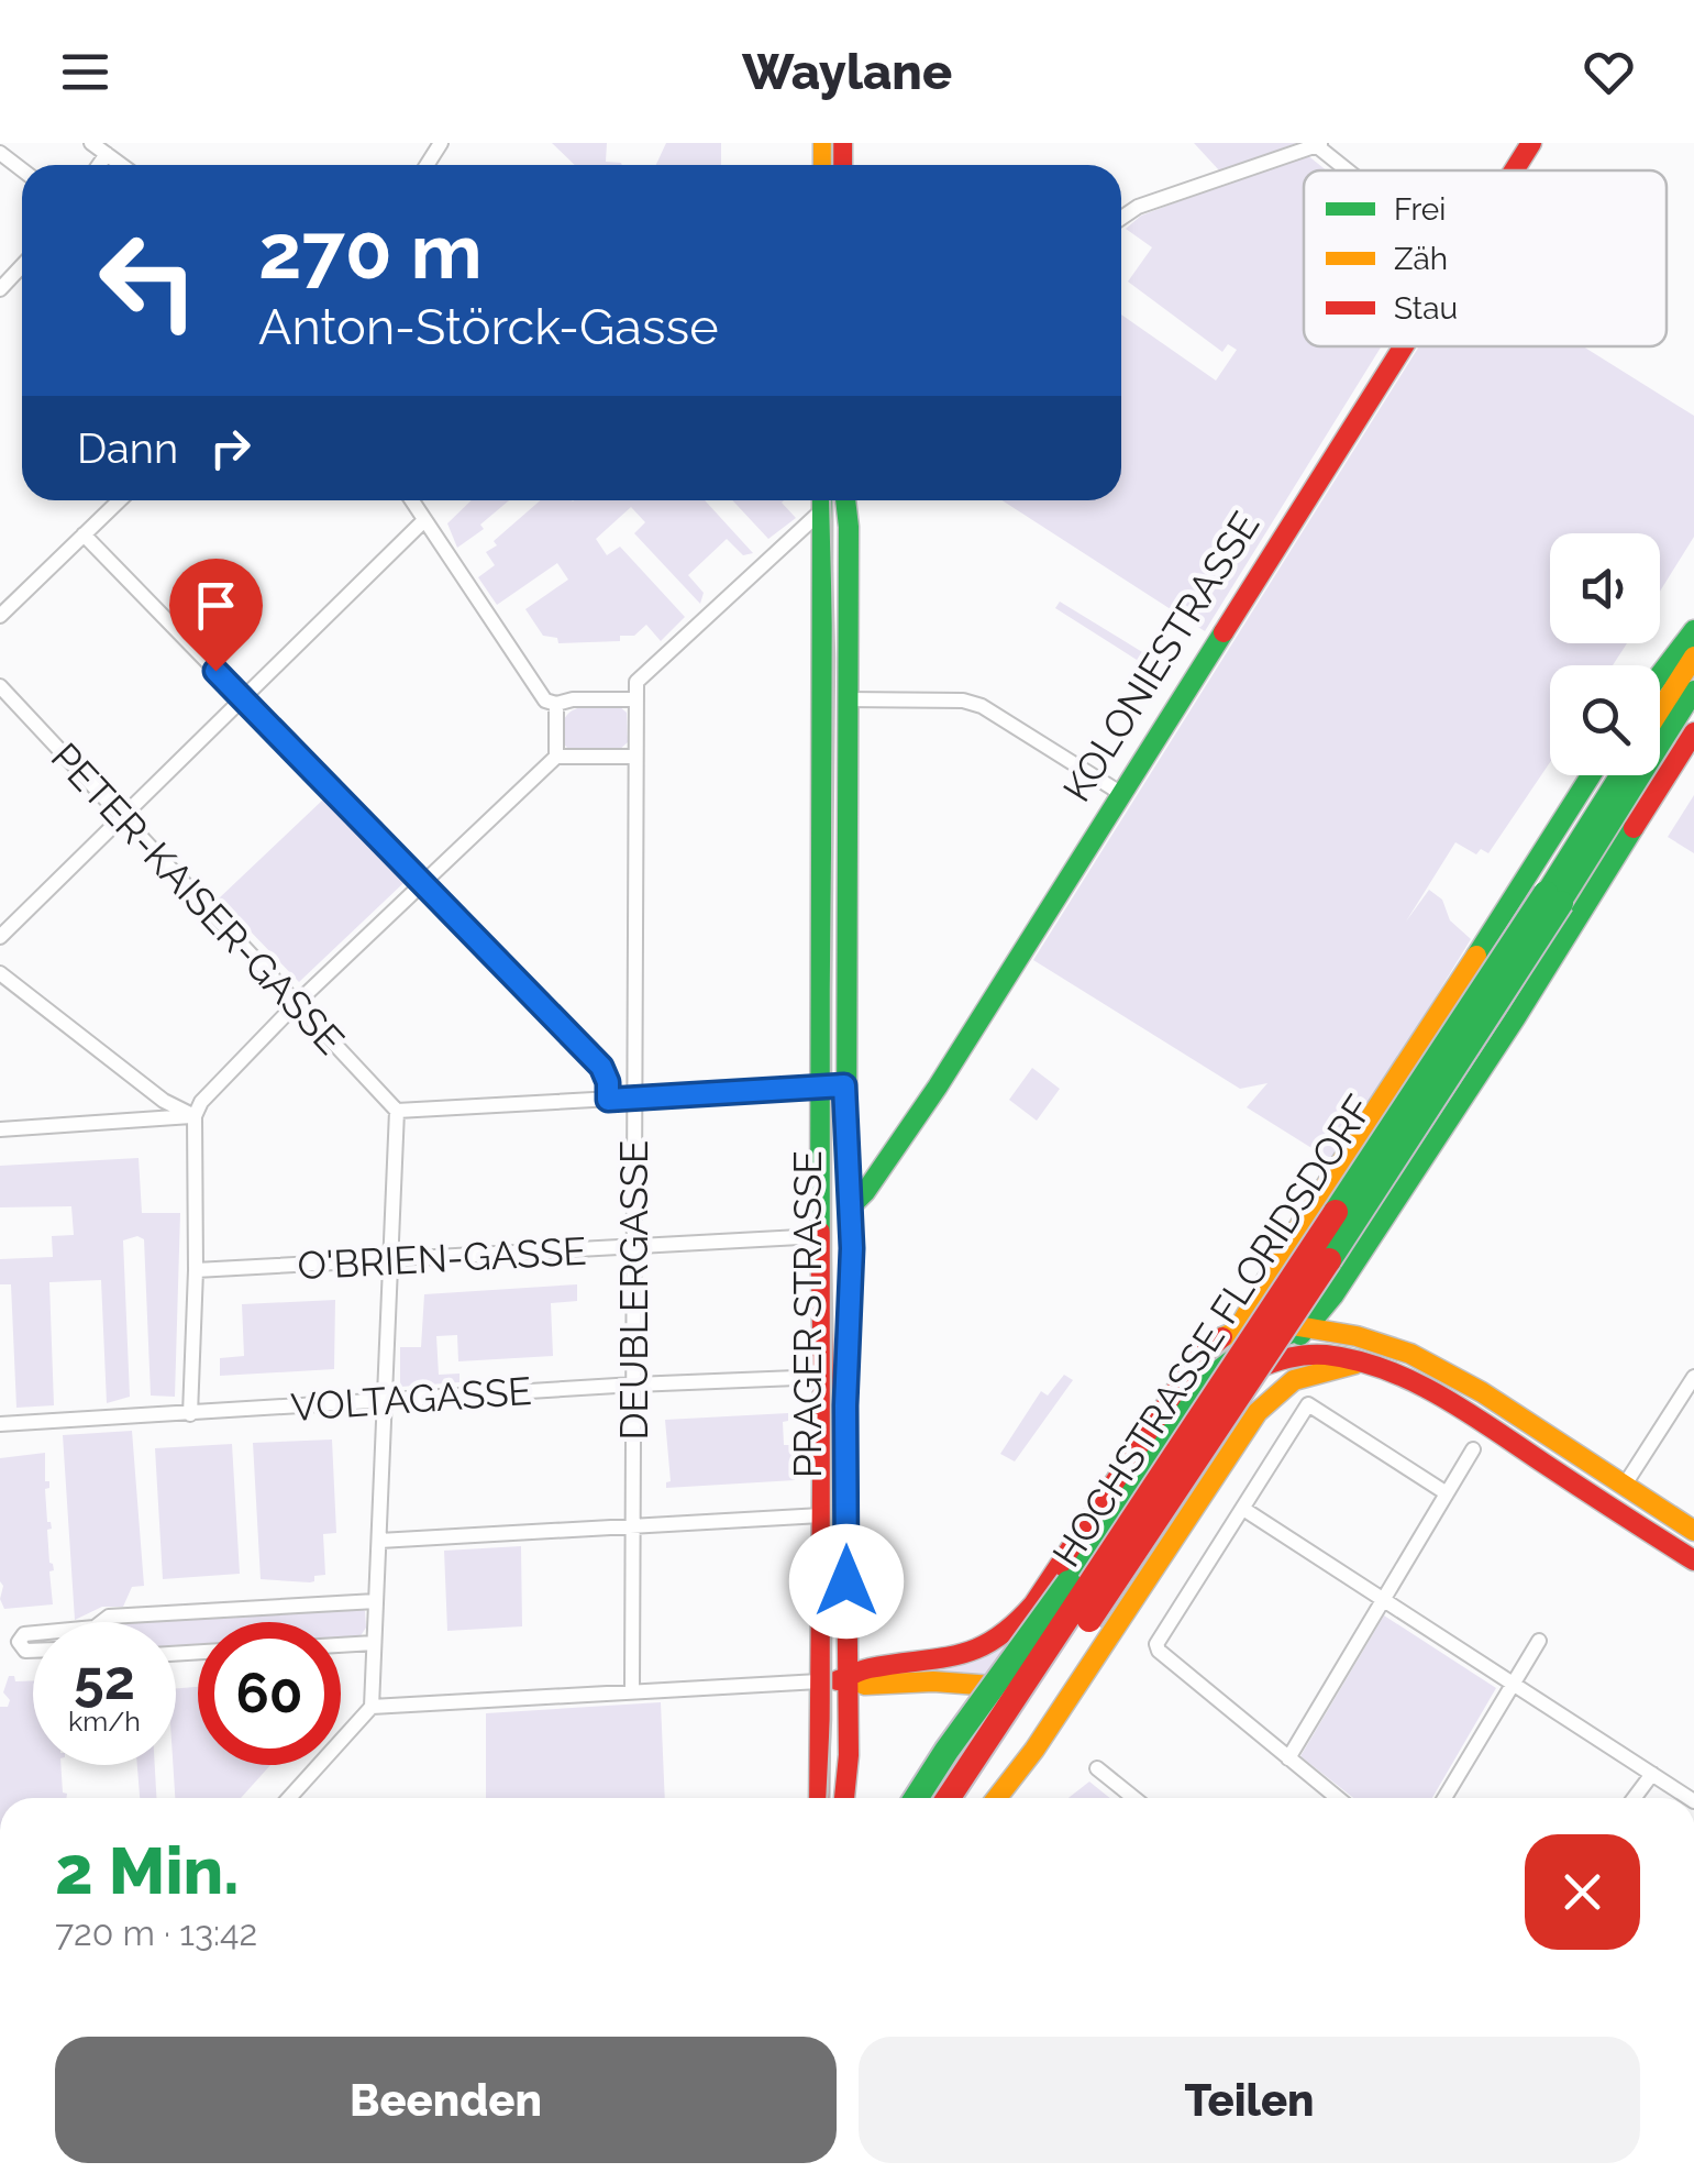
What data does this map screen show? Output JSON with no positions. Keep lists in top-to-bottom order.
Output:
{
  "streets": {
    "main road": ["KOLONIESTRASSE", "PRAGER STRASSE", "HOCHSTRASSE FLORIDSDORF"],
    "street": [
      "PETER-KAISER-GASSE",
      "O'BRIEN-GASSE",
      "DEUBLERGASSE",
      "VOLTAGASSE"
    ]
  },
  "crossings": [
    ["KOLONIESTRASSE", "O'BRIEN-GASSE"],
    ["KOLONIESTRASSE", "PRAGER STRASSE"],
    ["O'BRIEN-GASSE", "DEUBLERGASSE"],
    ["O'BRIEN-GASSE", "PRAGER STRASSE"],
    ["DEUBLERGASSE", "VOLTAGASSE"],
    ["PRAGER STRASSE", "VOLTAGASSE"]
  ],
  "legend": ["Frei", "Zäh", "Stau"],
  "page": {
    "header": "Waylane",
    "turn": ["270 m", "Anton-Störck-Gasse"],
    "then": "Dann",
    "speed": "52 km/h",
    "limit": "60",
    "heading": ["2 Min.", "720 m · 13:42"],
    "buttons": ["Beenden", "Teilen"]
  }
}
